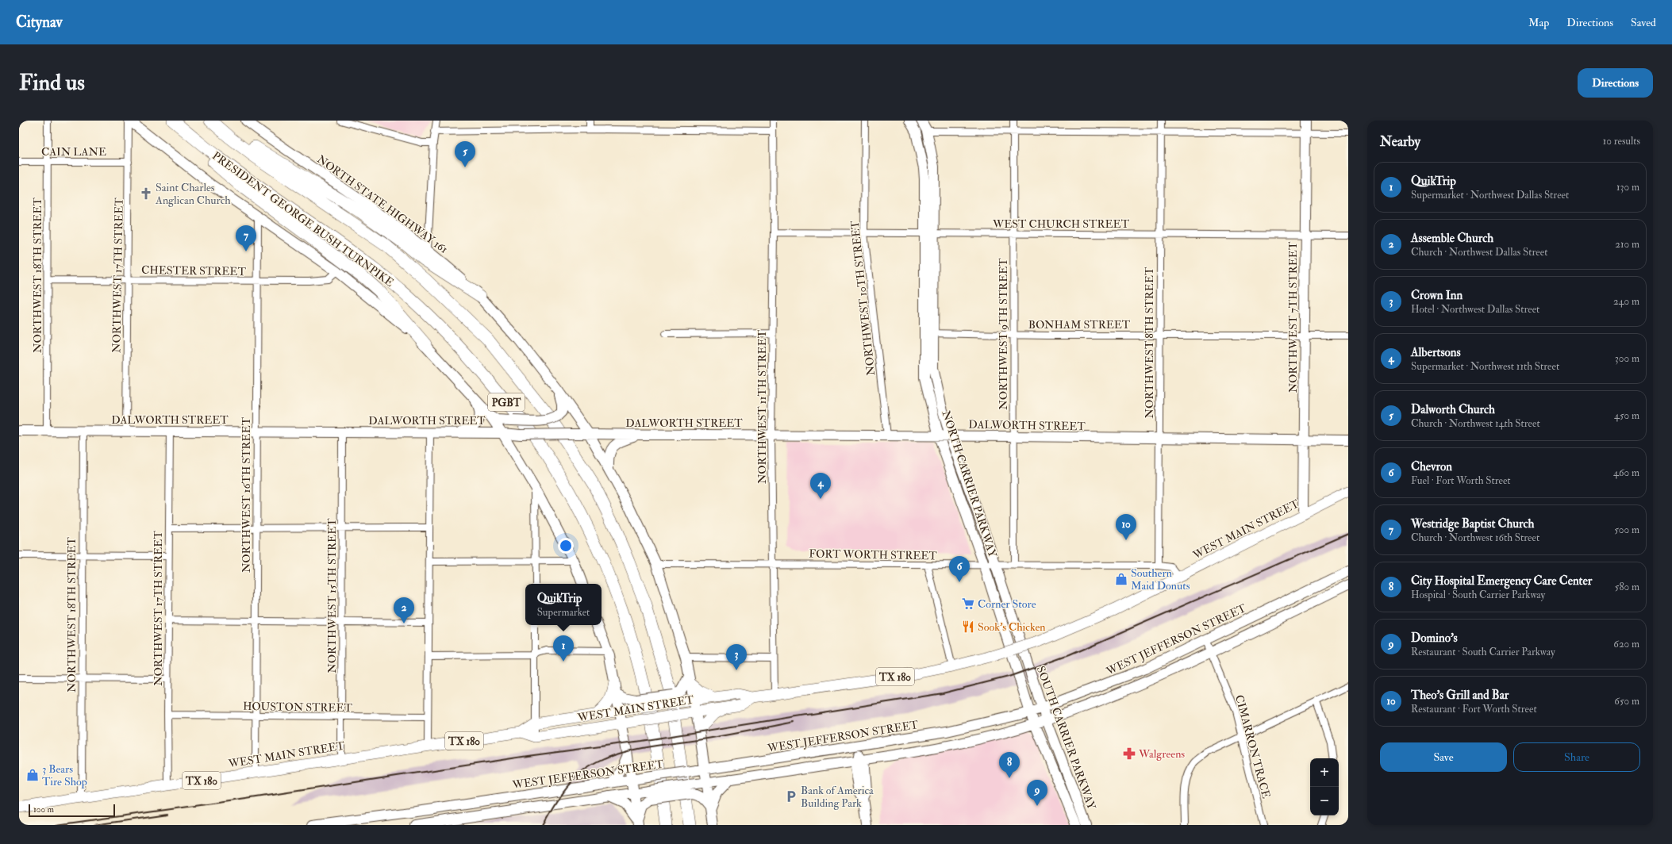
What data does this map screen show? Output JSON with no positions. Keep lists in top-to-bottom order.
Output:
{
  "streets": {
    "highway": ["PRESIDENT GEORGE BUSH TURNPIKE", "PGBT"],
    "main road": [
      "NORTH STATE HIGHWAY 161",
      "NORTHWEST 7TH STREET",
      "DALWORTH STREET",
      "NORTH CARRIER PARKWAY",
      "WEST MAIN STREET",
      "WEST JEFFERSON STREET",
      "TX 180",
      "SOUTH CARRIER PARKWAY"
    ],
    "street": [
      "CAIN LANE",
      "WEST CHURCH STREET",
      "CHESTER STREET",
      "NORTHWEST 18TH STREET",
      "NORTHWEST 17TH STREET",
      "NORTHWEST 10TH STREET",
      "BONHAM STREET",
      "NORTHWEST 9TH STREET",
      "NORTHWEST 8TH STREET",
      "NORTHWEST 11TH STREET",
      "NORTHWEST 16TH STREET",
      "FORT WORTH STREET",
      "NORTHWEST 15TH STREET",
      "HOUSTON STREET",
      "CIMARRON TRACE"
    ]
  },
  "crossings": [
    ["CAIN LANE", "NORTHWEST 18TH STREET"],
    ["CAIN LANE", "NORTHWEST 17TH STREET"],
    ["NORTH STATE HIGHWAY 161", "DALWORTH STREET"],
    ["NORTH STATE HIGHWAY 161", "WEST MAIN STREET"],
    ["NORTH STATE HIGHWAY 161", "FORT WORTH STREET"],
    ["NORTH STATE HIGHWAY 161", "WEST JEFFERSON STREET"],
    ["WEST CHURCH STREET", "NORTHWEST 10TH STREET"],
    ["WEST CHURCH STREET", "NORTHWEST 7TH STREET"],
    ["WEST CHURCH STREET", "NORTHWEST 9TH STREET"],
    ["WEST CHURCH STREET", "NORTHWEST 8TH STREET"],
    ["WEST CHURCH STREET", "NORTHWEST 11TH STREET"],
    ["WEST CHURCH STREET", "NORTH CARRIER PARKWAY"],
    ["CHESTER STREET", "NORTHWEST 18TH STREET"],
    ["CHESTER STREET", "NORTHWEST 17TH STREET"],
    ["CHESTER STREET", "NORTHWEST 16TH STREET"],
    ["NORTHWEST 18TH STREET", "DALWORTH STREET"],
    ["NORTHWEST 18TH STREET", "WEST MAIN STREET"],
    ["NORTHWEST 17TH STREET", "DALWORTH STREET"],
    ["NORTHWEST 17TH STREET", "WEST MAIN STREET"],
    ["NORTHWEST 17TH STREET", "HOUSTON STREET"],
    ["NORTHWEST 10TH STREET", "DALWORTH STREET"],
    ["NORTHWEST 7TH STREET", "BONHAM STREET"],
    ["NORTHWEST 7TH STREET", "DALWORTH STREET"],
    ["NORTHWEST 7TH STREET", "WEST MAIN STREET"],
    ["BONHAM STREET", "NORTHWEST 9TH STREET"],
    ["BONHAM STREET", "NORTHWEST 8TH STREET"],
    ["BONHAM STREET", "NORTH CARRIER PARKWAY"],
    ["NORTHWEST 9TH STREET", "DALWORTH STREET"],
    ["NORTHWEST 9TH STREET", "FORT WORTH STREET"],
    ["NORTHWEST 8TH STREET", "DALWORTH STREET"],
    ["NORTHWEST 8TH STREET", "FORT WORTH STREET"],
    ["NORTHWEST 11TH STREET", "DALWORTH STREET"],
    ["NORTHWEST 11TH STREET", "WEST MAIN STREET"],
    ["NORTHWEST 11TH STREET", "FORT WORTH STREET"],
    ["DALWORTH STREET", "NORTH CARRIER PARKWAY"],
    ["DALWORTH STREET", "NORTHWEST 16TH STREET"],
    ["DALWORTH STREET", "NORTHWEST 15TH STREET"],
    ["NORTH CARRIER PARKWAY", "FORT WORTH STREET"],
    ["NORTH CARRIER PARKWAY", "SOUTH CARRIER PARKWAY"],
    ["NORTHWEST 16TH STREET", "WEST MAIN STREET"],
    ["NORTHWEST 16TH STREET", "HOUSTON STREET"],
    ["WEST MAIN STREET", "FORT WORTH STREET"],
    ["WEST MAIN STREET", "NORTHWEST 15TH STREET"],
    ["NORTHWEST 15TH STREET", "HOUSTON STREET"],
    ["WEST JEFFERSON STREET", "SOUTH CARRIER PARKWAY"],
    ["WEST JEFFERSON STREET", "CIMARRON TRACE"]
  ],
  "places": {
    "church": ["Saint Charles Anglican Church"],
    "shop": ["Southern Maid Donuts", "3 Bears Tire Shop"],
    "supermarket": ["Corner Store"],
    "restaurant": ["Sook's Chicken"],
    "pharmacy": ["Walgreens"],
    "parking": ["Bank of America Building Park"]
  },
  "scale_bar": "100 m",
  "page": {
    "header": "Citynav",
    "nav": ["Map", "Directions", "Saved"],
    "buttons": [
      "Directions",
      ["Save", "Share"]
    ],
    "title": "Find us",
    "heading": ["Nearby", "10 results"],
    "pins": [
      "5",
      "7",
      "4",
      "10",
      "6",
      "2",
      "1",
      "3",
      "8",
      "9"
    ],
    "list": [
      {
        "mark": "1",
        "name": "QuikTrip",
        "note": "Supermarket · Northwest Dallas Street",
        "value": "130 m"
      },
      {
        "mark": "2",
        "name": "Assemble Church",
        "note": "Church · Northwest Dallas Street",
        "value": "210 m"
      },
      {
        "mark": "3",
        "name": "Crown Inn",
        "note": "Hotel · Northwest Dallas Street",
        "value": "240 m"
      },
      {
        "mark": "4",
        "name": "Albertsons",
        "note": "Supermarket · Northwest 11th Street",
        "value": "300 m"
      },
      {
        "mark": "5",
        "name": "Dalworth Church",
        "note": "Church · Northwest 14th Street",
        "value": "450 m"
      },
      {
        "mark": "6",
        "name": "Chevron",
        "note": "Fuel · Fort Worth Street",
        "value": "460 m"
      },
      {
        "mark": "7",
        "name": "Westridge Baptist Church",
        "note": "Church · Northwest 16th Street",
        "value": "500 m"
      },
      {
        "mark": "8",
        "name": "City Hospital Emergency Care Center",
        "note": "Hospital · South Carrier Parkway",
        "value": "580 m"
      },
      {
        "mark": "9",
        "name": "Domino's",
        "note": "Restaurant · South Carrier Parkway",
        "value": "620 m"
      },
      {
        "mark": "10",
        "name": "Theo's Grill and Bar",
        "note": "Restaurant · Fort Worth Street",
        "value": "650 m"
      }
    ],
    "popup": ["QuikTrip", "Supermarket"],
    "map_buttons": ["+", "−"],
    "scale": "100 m"
  }
}
